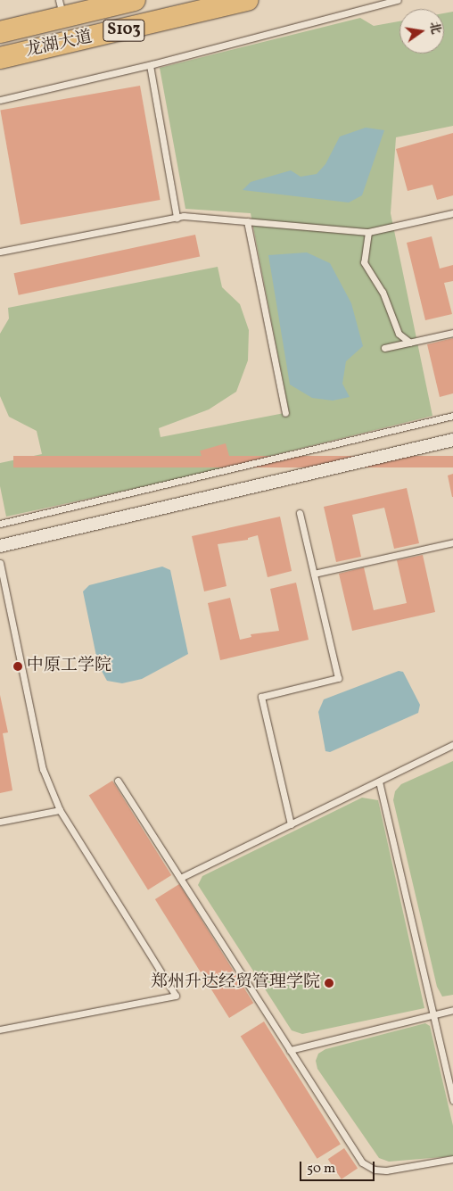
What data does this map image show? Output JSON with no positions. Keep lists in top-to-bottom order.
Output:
{
  "streets": {
    "highway": ["S103", "龙湖大道"]
  },
  "places": ["中原工学院", "郑州升达经贸管理学院"],
  "scale_bar": "50 m",
  "north": "right"
}
